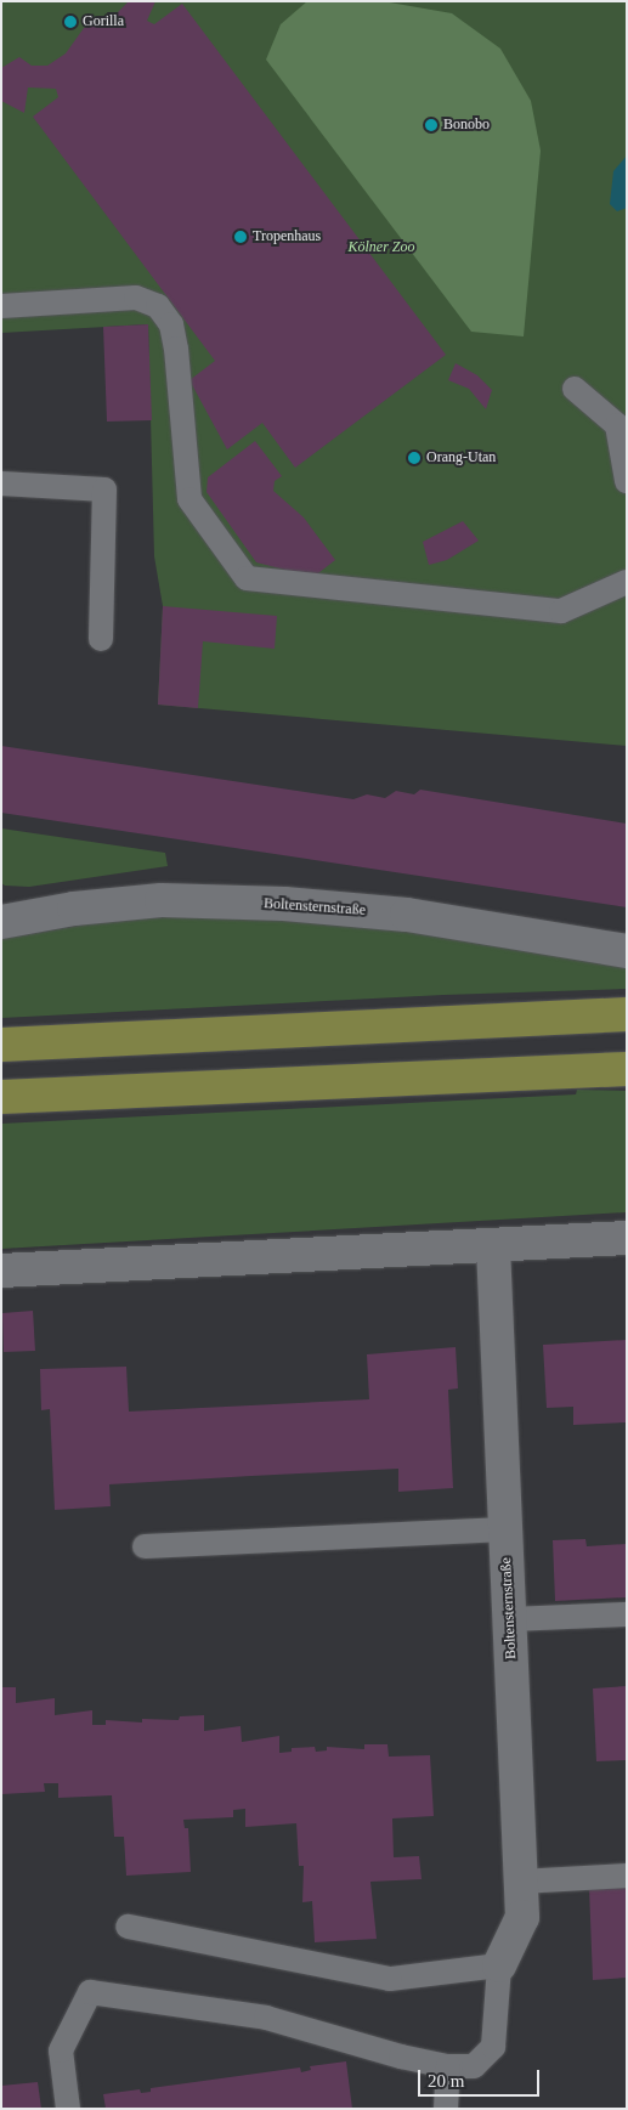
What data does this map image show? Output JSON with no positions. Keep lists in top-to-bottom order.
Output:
{
  "streets": {
    "main road": ["Boltensternstraße"]
  },
  "parks": ["Kölner Zoo"],
  "places": [
    "Gorilla",
    "Bonobo",
    "Tropenhaus",
    "Orang-Utan"
  ],
  "scale_bar": "20 m"
}
